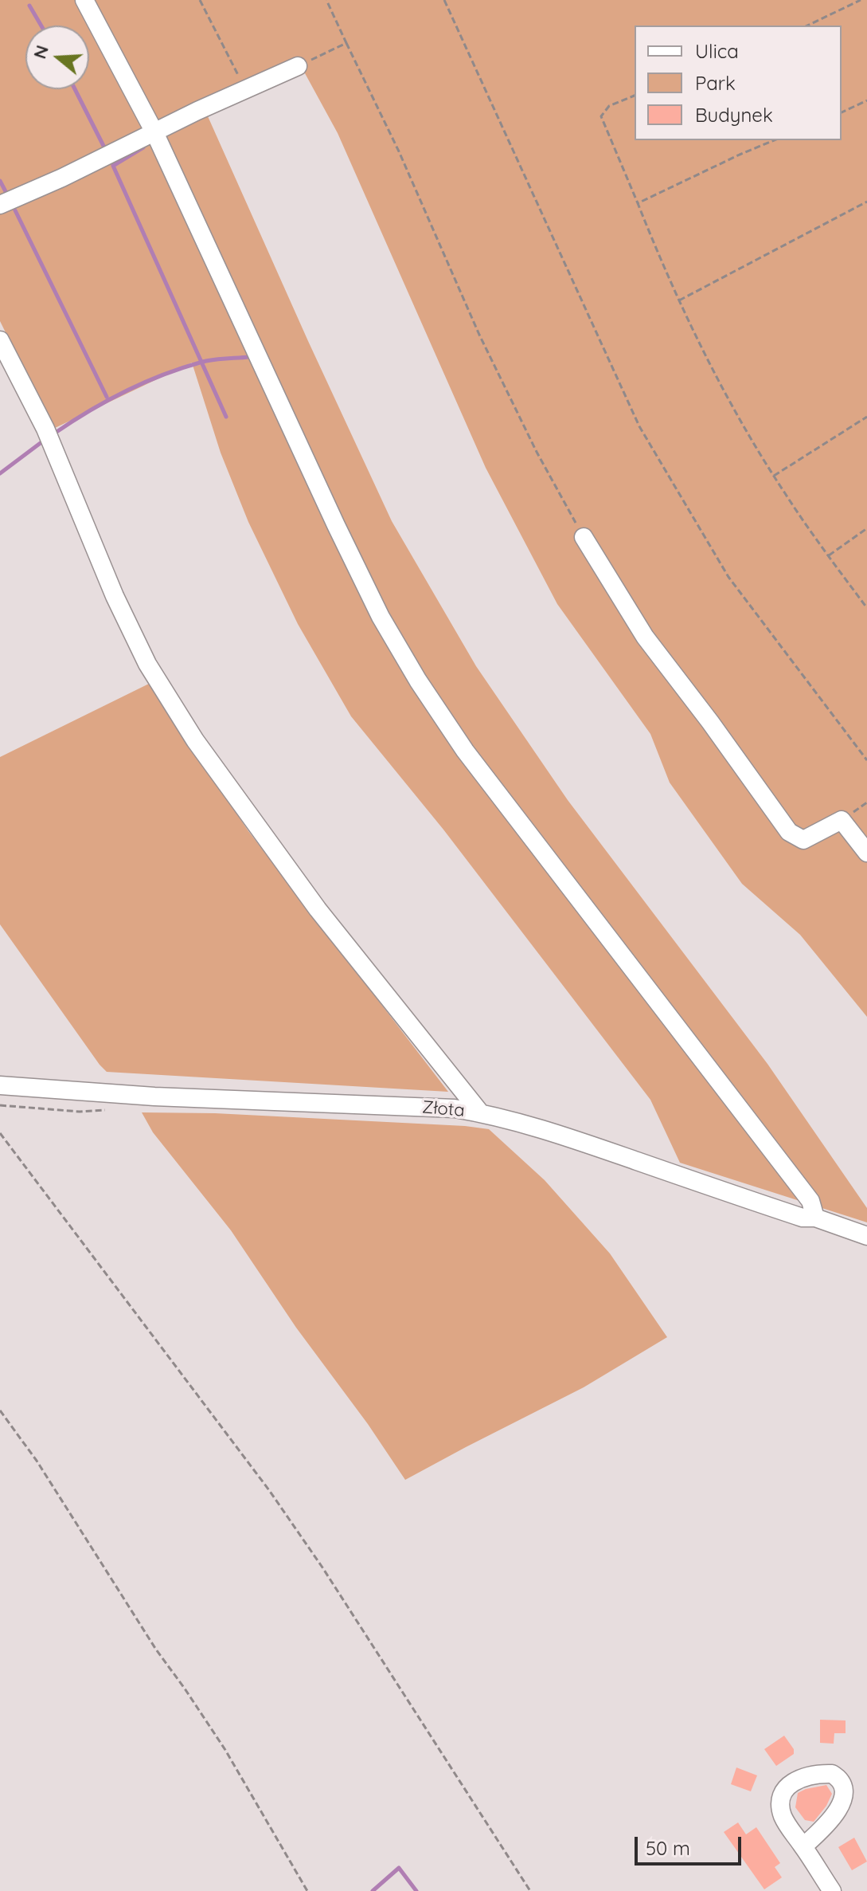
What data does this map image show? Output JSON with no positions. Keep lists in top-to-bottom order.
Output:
{
  "streets": {
    "street": ["Złota"]
  },
  "legend": ["Ulica", "Park", "Budynek"],
  "scale_bar": "50 m",
  "north": "left"
}
